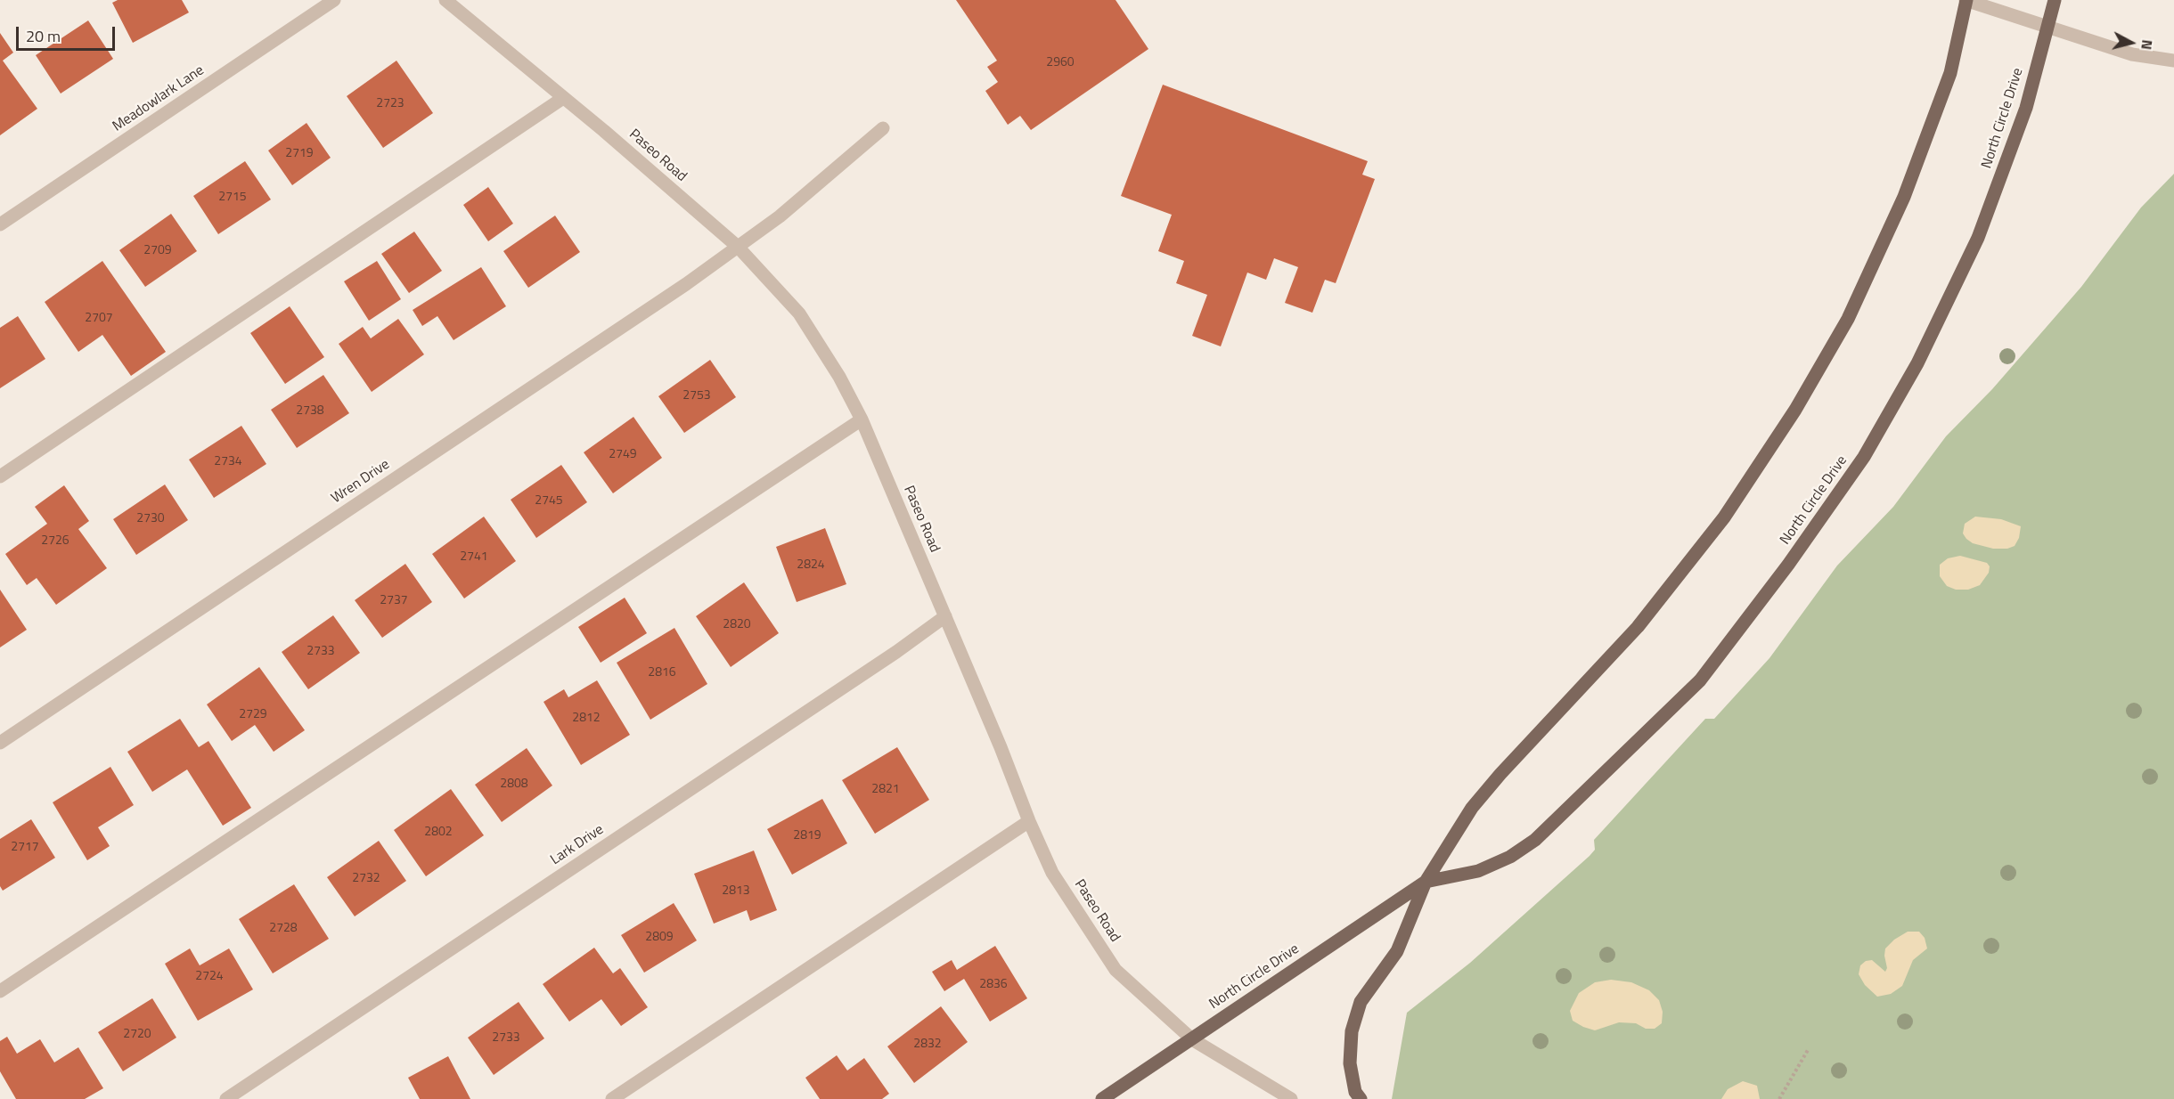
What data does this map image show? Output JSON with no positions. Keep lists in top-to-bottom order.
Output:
{
  "streets": {
    "main road": ["North Circle Drive"],
    "street": [
      "Meadowlark Lane",
      "Paseo Road",
      "Wren Drive",
      "Lark Drive"
    ]
  },
  "crossings": [
    ["North Circle Drive", "Paseo Road"],
    ["Paseo Road", "Wren Drive"],
    ["Paseo Road", "Lark Drive"]
  ],
  "house_numbers": [
    "2960",
    "2723",
    "2719",
    "2715",
    "2709",
    "2707",
    "2753",
    "2738",
    "2749",
    "2734",
    "2745",
    "2730",
    "2726",
    "2741",
    "2824",
    "2737",
    "2820",
    "2733",
    "2816",
    "2729",
    "2812",
    "2808",
    "2821",
    "2802",
    "2819",
    "2717",
    "2732",
    "2813",
    "2728",
    "2809",
    "2724",
    "2836",
    "2720",
    "2733",
    "2832"
  ],
  "scale_bar": "20 m",
  "north": "right"
}
